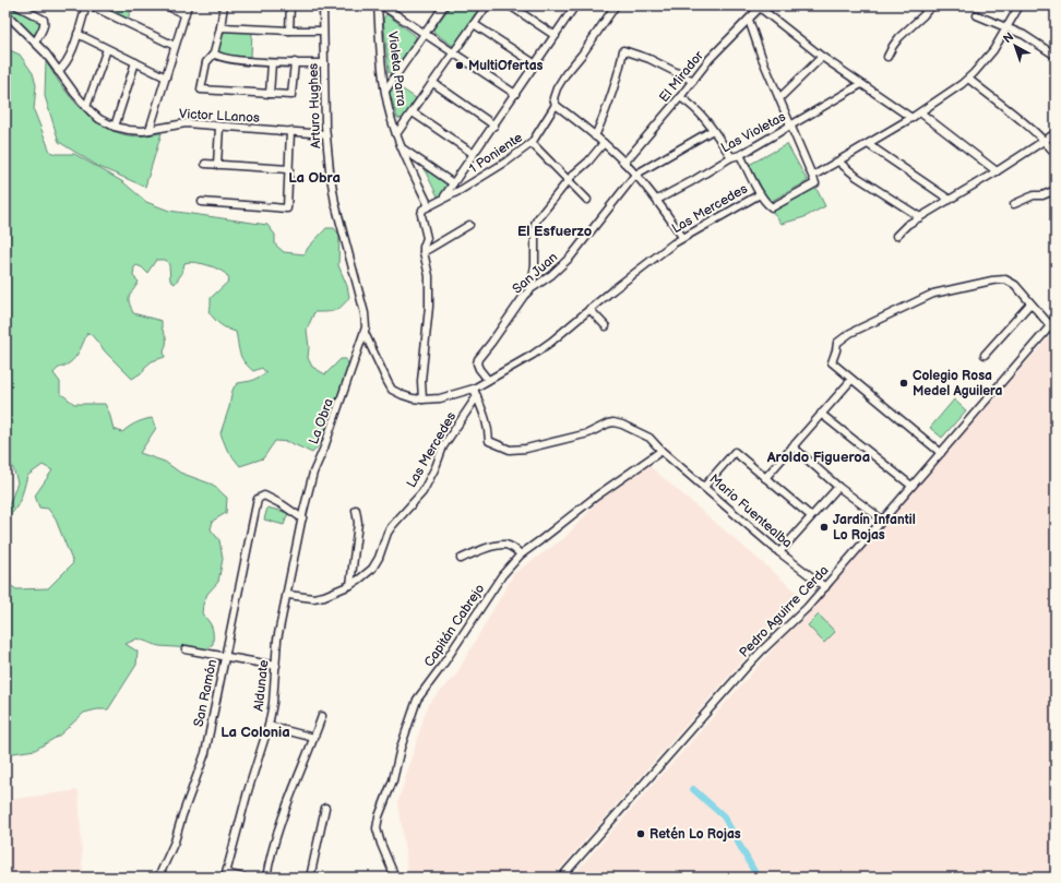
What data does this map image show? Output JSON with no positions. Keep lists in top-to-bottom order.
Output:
{
  "streets": {
    "street": [
      "Violeta Parra",
      "El Mirador",
      "Arturo Hughes",
      "Victor LLanos",
      "Las Violetas",
      "1 Poniente",
      "Las Mercedes",
      "San Juan",
      "La Obra",
      "Mario Fuentealba",
      "Pedro Aguirre Cerda",
      "Capitán Cabrejo",
      "Aldunate",
      "San Ramón"
    ]
  },
  "crossings": [
    ["Violeta Parra", "1 Poniente"],
    ["Arturo Hughes", "Victor LLanos"],
    ["Arturo Hughes", "Las Mercedes"],
    ["Arturo Hughes", "La Obra"],
    ["Las Mercedes", "San Juan"],
    ["Las Mercedes", "La Obra"],
    ["Las Mercedes", "Mario Fuentealba"],
    ["Las Mercedes", "Aldunate"],
    ["La Obra", "Aldunate"],
    ["La Obra", "San Ramón"],
    ["Mario Fuentealba", "Pedro Aguirre Cerda"],
    ["Mario Fuentealba", "Capitán Cabrejo"],
    ["Aldunate", "San Ramón"]
  ],
  "districts": [
    "La Obra",
    "El Esfuerzo",
    "Aroldo Figueroa",
    "La Colonia"
  ],
  "places": [
    "MultiOfertas",
    "Colegio Rosa Medel Aguilera",
    "Jardín Infantil Lo Rojas",
    "Retén Lo Rojas"
  ],
  "north": "top left"
}
